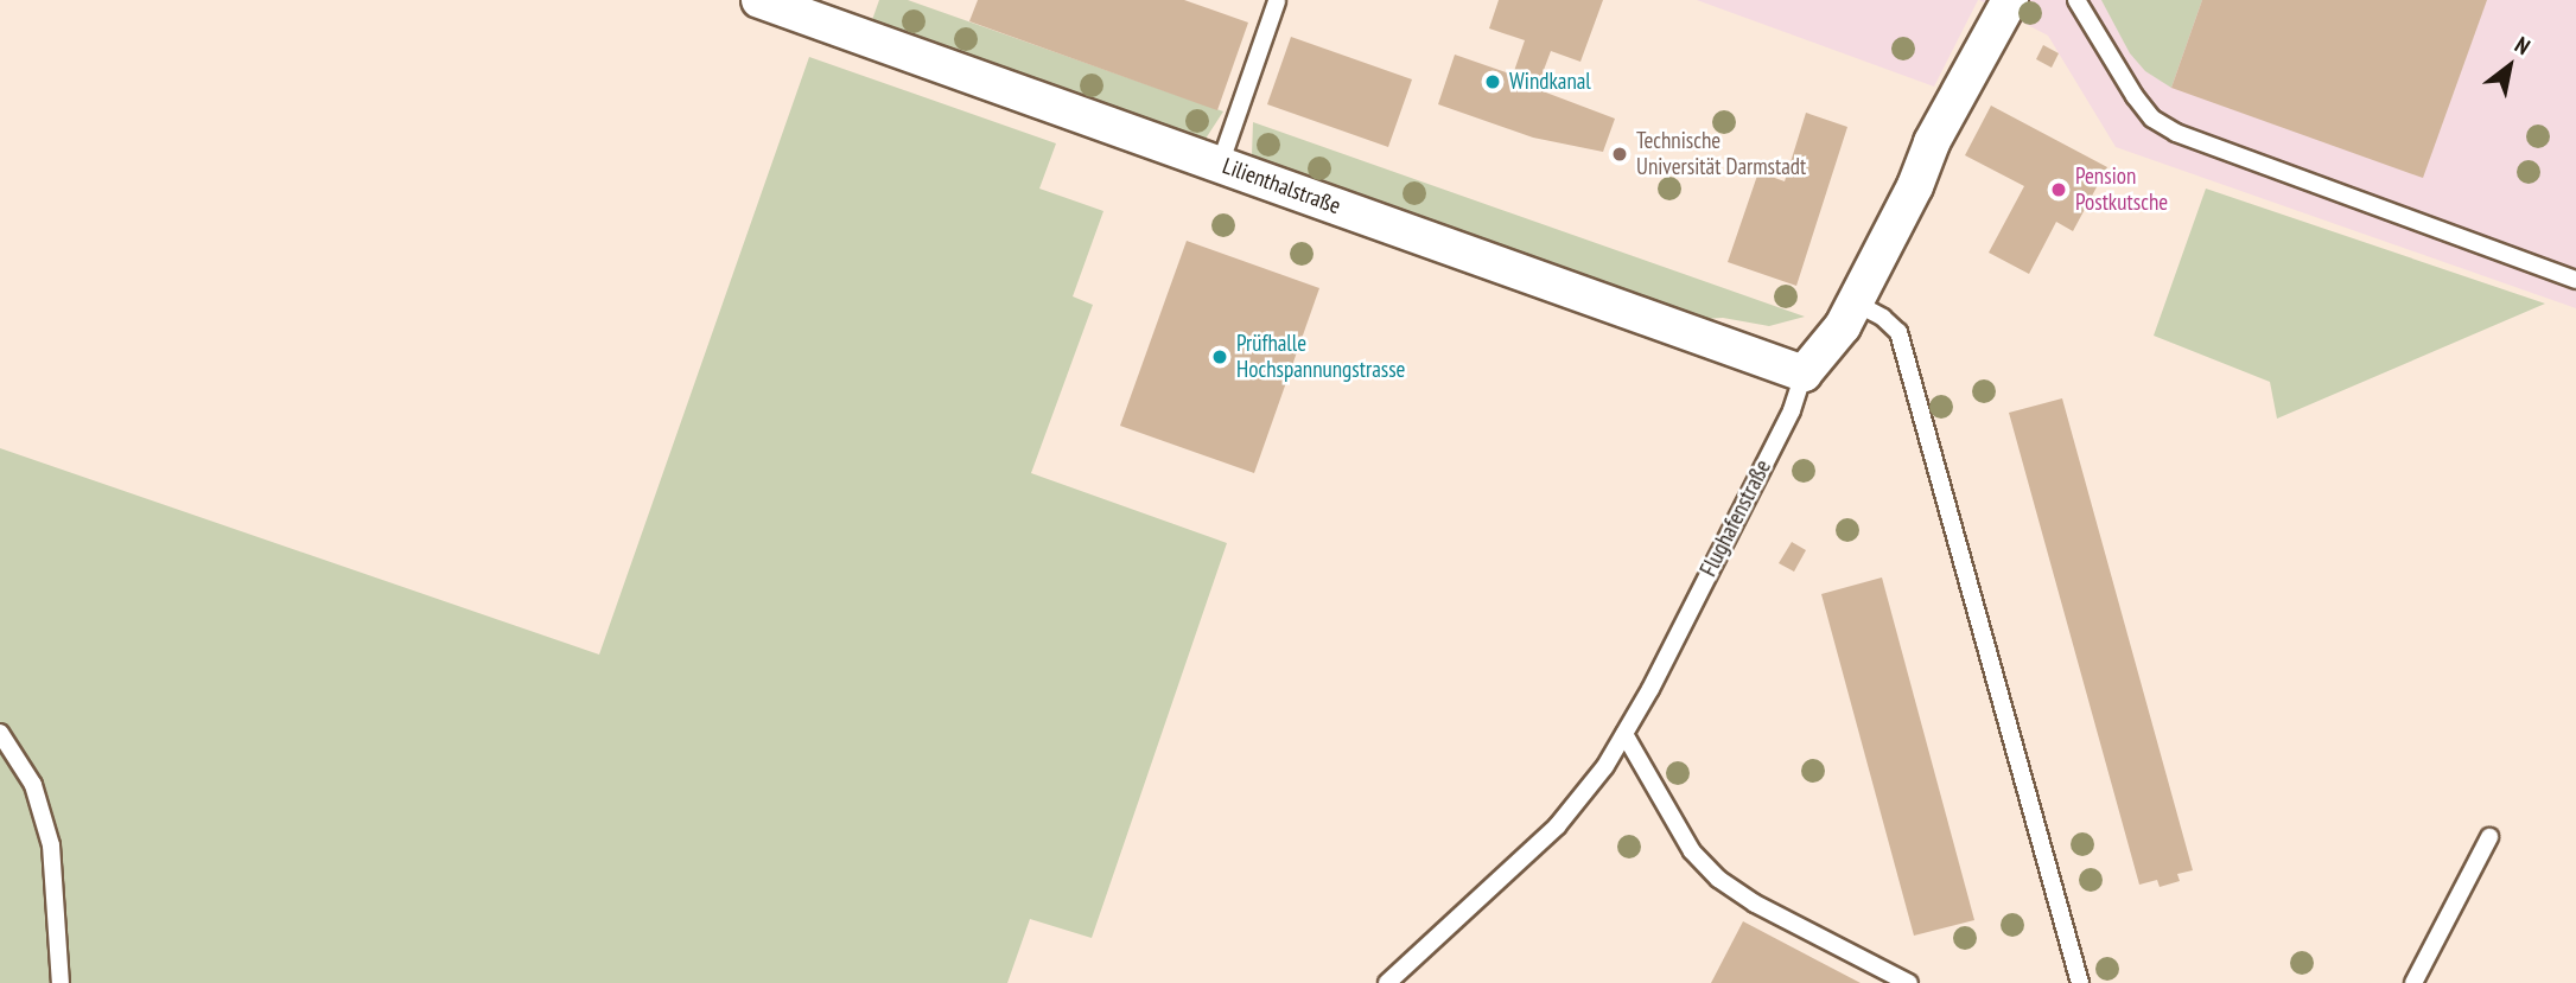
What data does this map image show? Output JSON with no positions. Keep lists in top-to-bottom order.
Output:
{
  "streets": {
    "street": ["Lilienthalstraße", "Flughafenstraße"]
  },
  "crossings": [
    ["Lilienthalstraße", "Flughafenstraße"]
  ],
  "places": [
    "Windkanal",
    "Technische Universität Darmstadt",
    "Pension Postkutsche",
    "Prüfhalle Hochspannungstrasse"
  ],
  "north": "top right"
}
